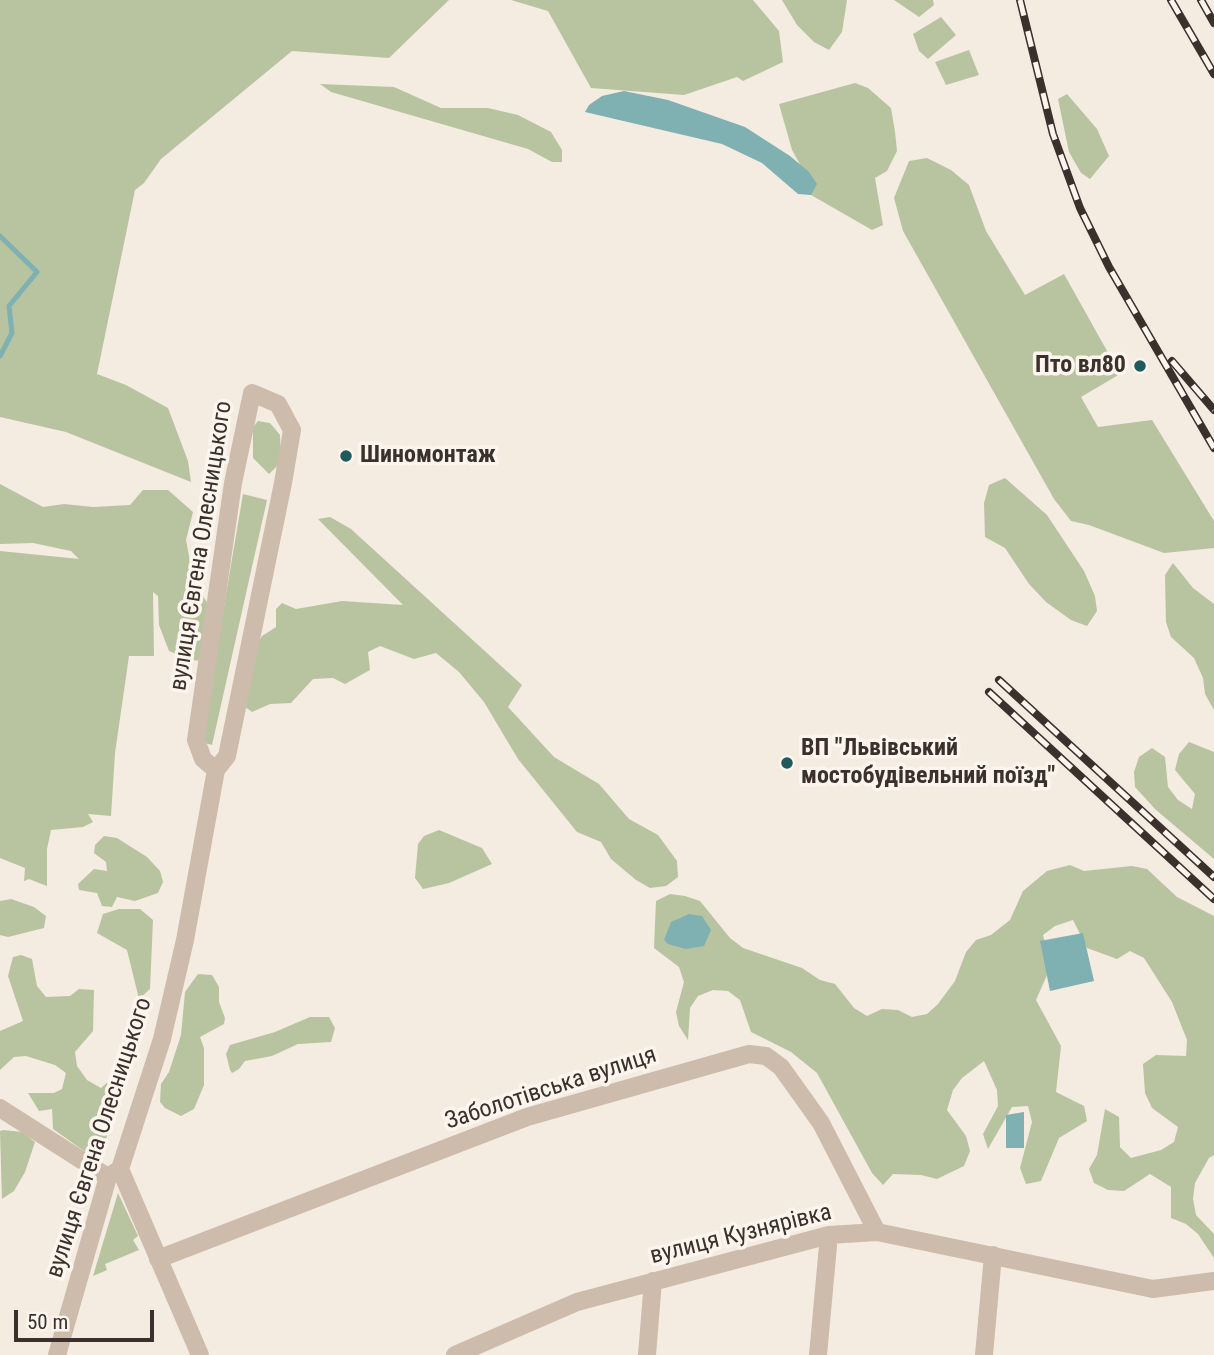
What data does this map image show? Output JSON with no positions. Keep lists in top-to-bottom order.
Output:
{
  "streets": {
    "street": ["вулиця Євгена Олесницького", "Заболотівська вулиця", "вулиця Кузнярівка"]
  },
  "crossings": [
    ["Заболотівська вулиця", "вулиця Кузнярівка"]
  ],
  "places": ["Пто вл80", "Шиномонтаж", "ВП \"Львівський мостобудівельний поїзд\""],
  "scale_bar": "50 m"
}
